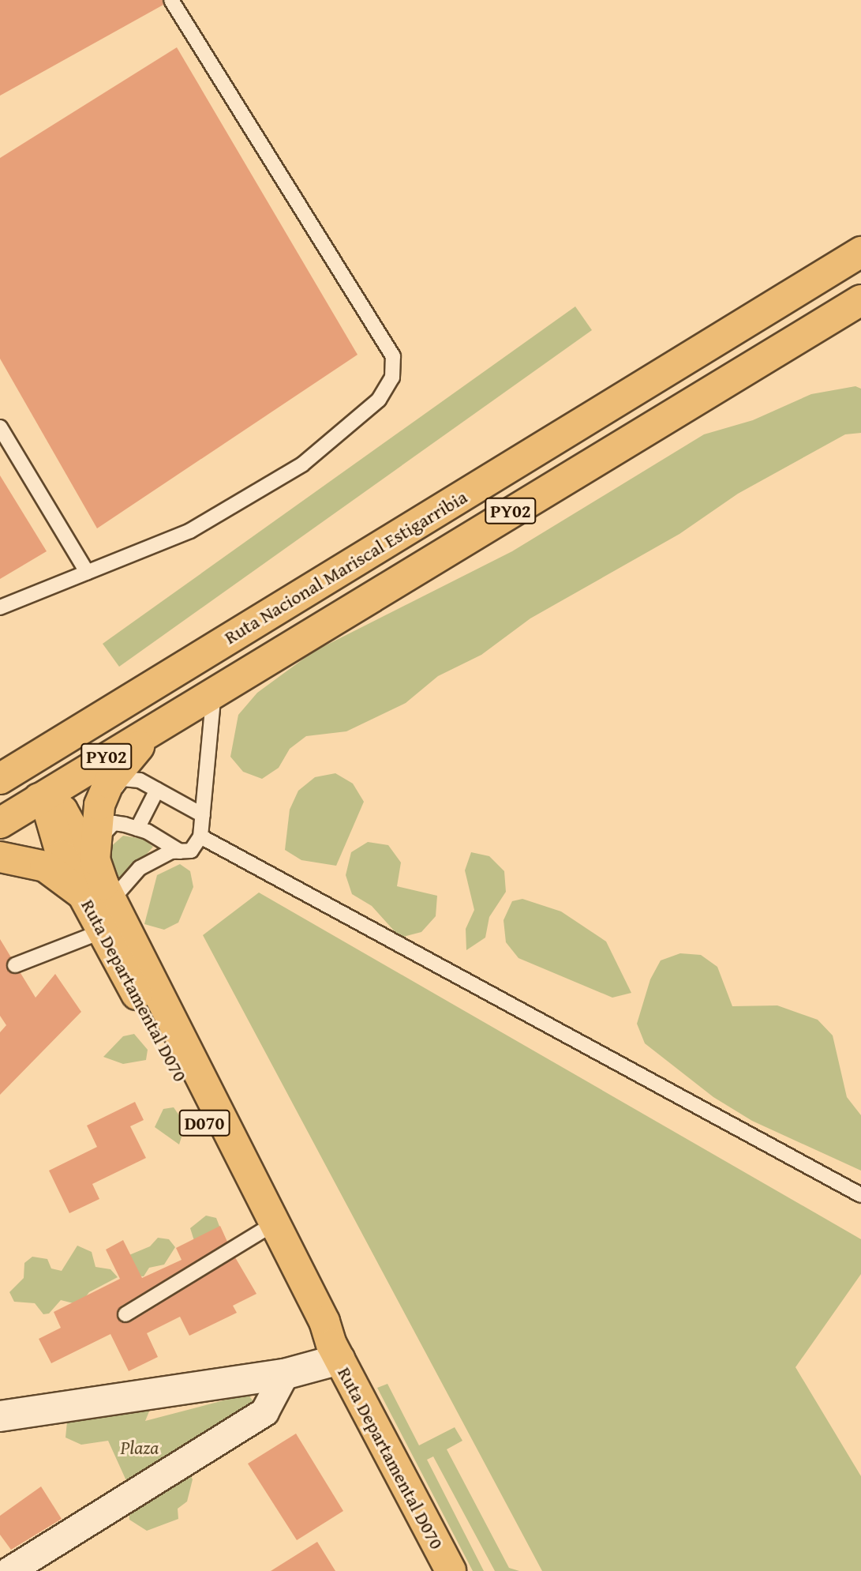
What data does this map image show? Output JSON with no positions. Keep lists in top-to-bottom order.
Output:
{
  "streets": {
    "main road": [
      "PY02",
      "Ruta Nacional Mariscal Estigarribia",
      "Ruta Departamental D070",
      "D070"
    ]
  },
  "crossings": [
    ["Ruta Nacional Mariscal Estigarribia", "Ruta Departamental D070"]
  ],
  "parks": ["Plaza"]
}
